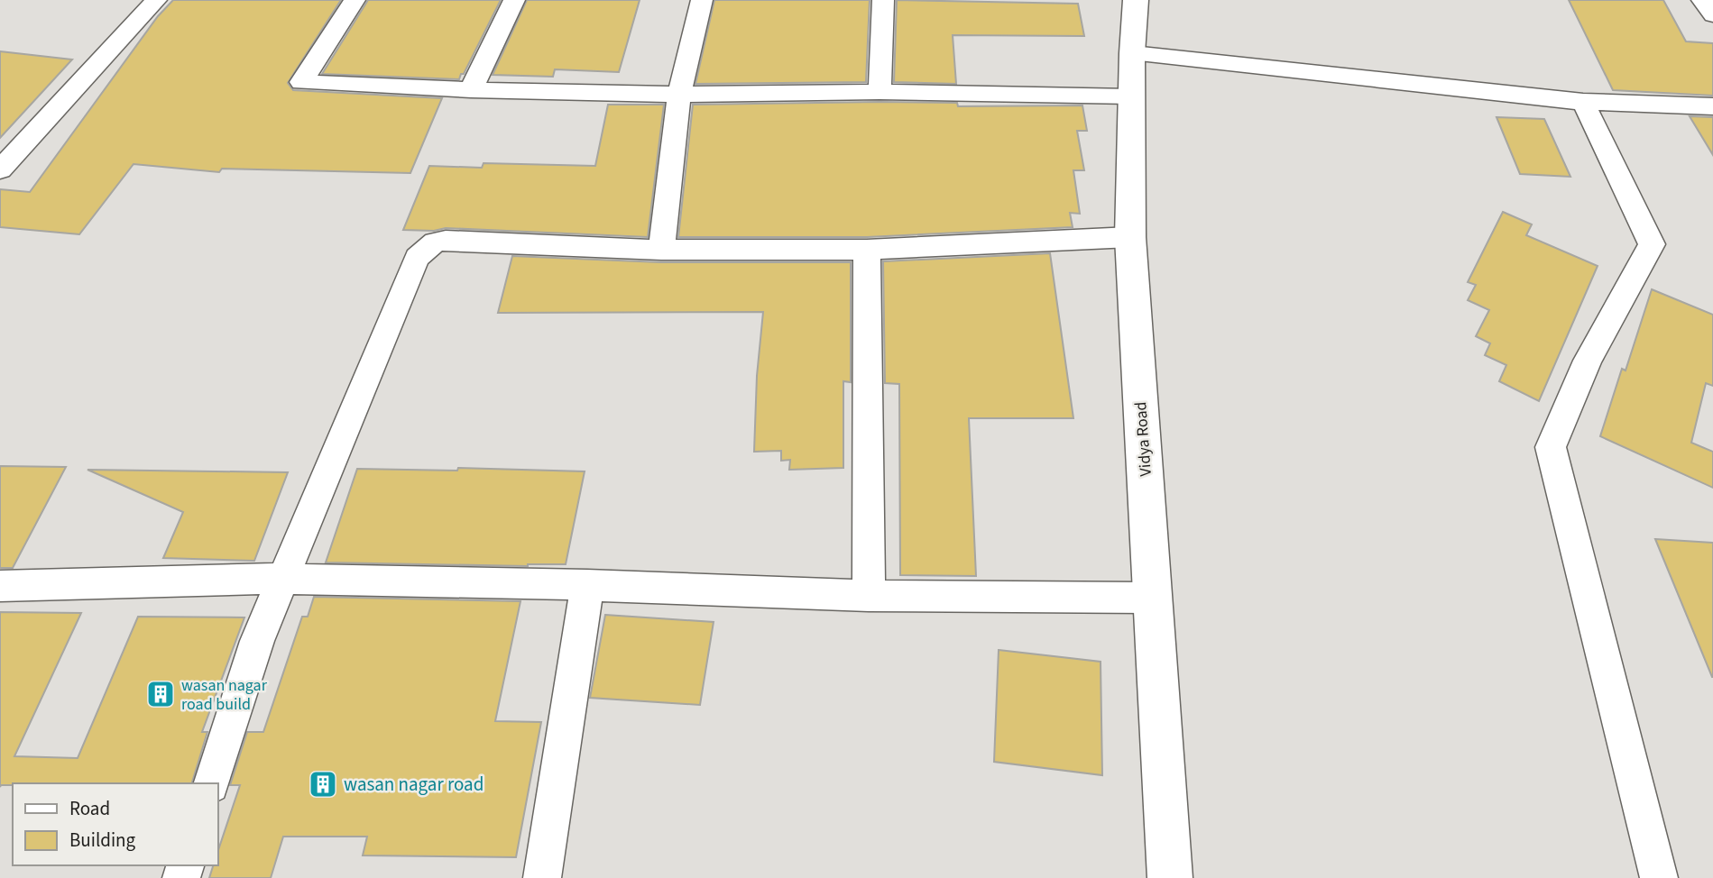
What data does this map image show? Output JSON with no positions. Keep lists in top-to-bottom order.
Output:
{
  "streets": {
    "street": ["Vidya Road"]
  },
  "places": {
    "building": ["wasan nagar road build", "wasan nagar road"]
  },
  "legend": ["Road", "Building"]
}
